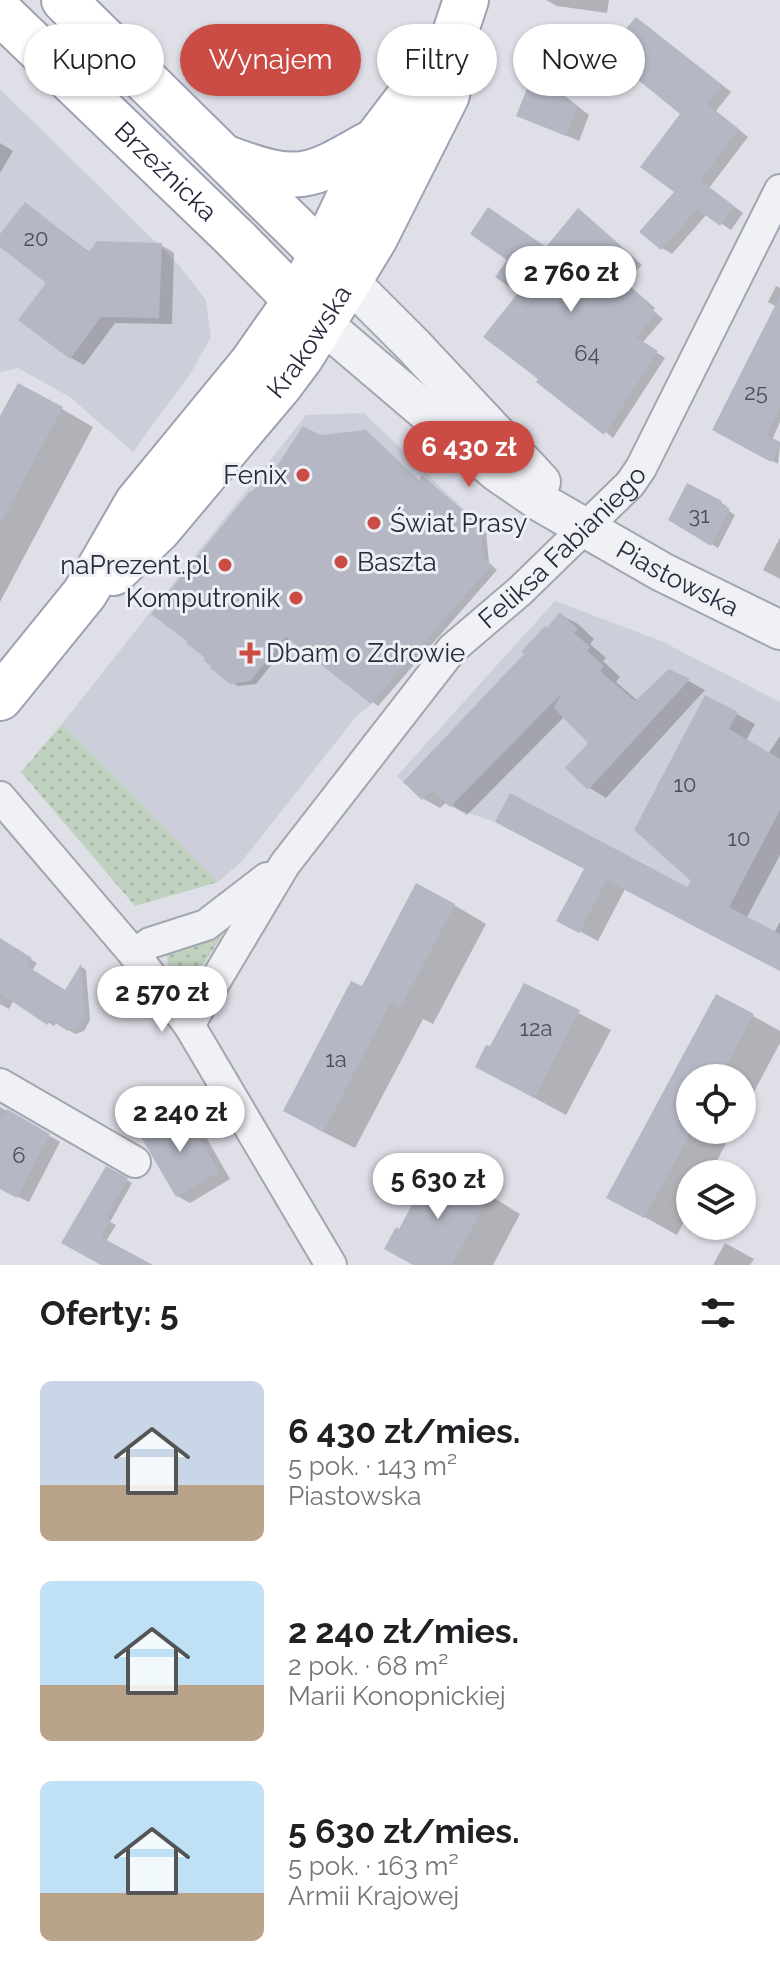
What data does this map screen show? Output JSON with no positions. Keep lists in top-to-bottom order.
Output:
{
  "streets": {
    "main road": ["Brzeźnicka", "Krakowska"],
    "street": ["Feliksa Fabianiego", "Piastowska"]
  },
  "crossings": [
    ["Brzeźnicka", "Krakowska"],
    ["Brzeźnicka", "Piastowska"],
    ["Krakowska", "Piastowska"],
    ["Feliksa Fabianiego", "Piastowska"]
  ],
  "places": {
    "other": [
      "Fenix",
      "Świat Prasy",
      "Baszta",
      "naPrezent.pl",
      "Komputronik"
    ],
    "health": ["Dbam o Zdrowie"]
  },
  "house_numbers": [
    "20",
    "64",
    "25",
    "31",
    "10",
    "10",
    "12a",
    "1a",
    "6"
  ],
  "page": {
    "chip": [
      "Kupno",
      "Wynajem",
      "Filtry",
      "Nowe"
    ],
    "price": [
      "2 760 zł",
      "6 430 zł",
      "2 570 zł",
      "2 240 zł",
      "5 630 zł"
    ],
    "heading": "Oferty: 5",
    "list": [
      {
        "name": "6 430 zł/mies.",
        "note": "5 pok. · 143 m² · Piastowska"
      },
      {
        "name": "2 240 zł/mies.",
        "note": "2 pok. · 68 m² · Marii Konopnickiej"
      },
      {
        "name": "5 630 zł/mies.",
        "note": "5 pok. · 163 m² · Armii Krajowej"
      }
    ]
  }
}
